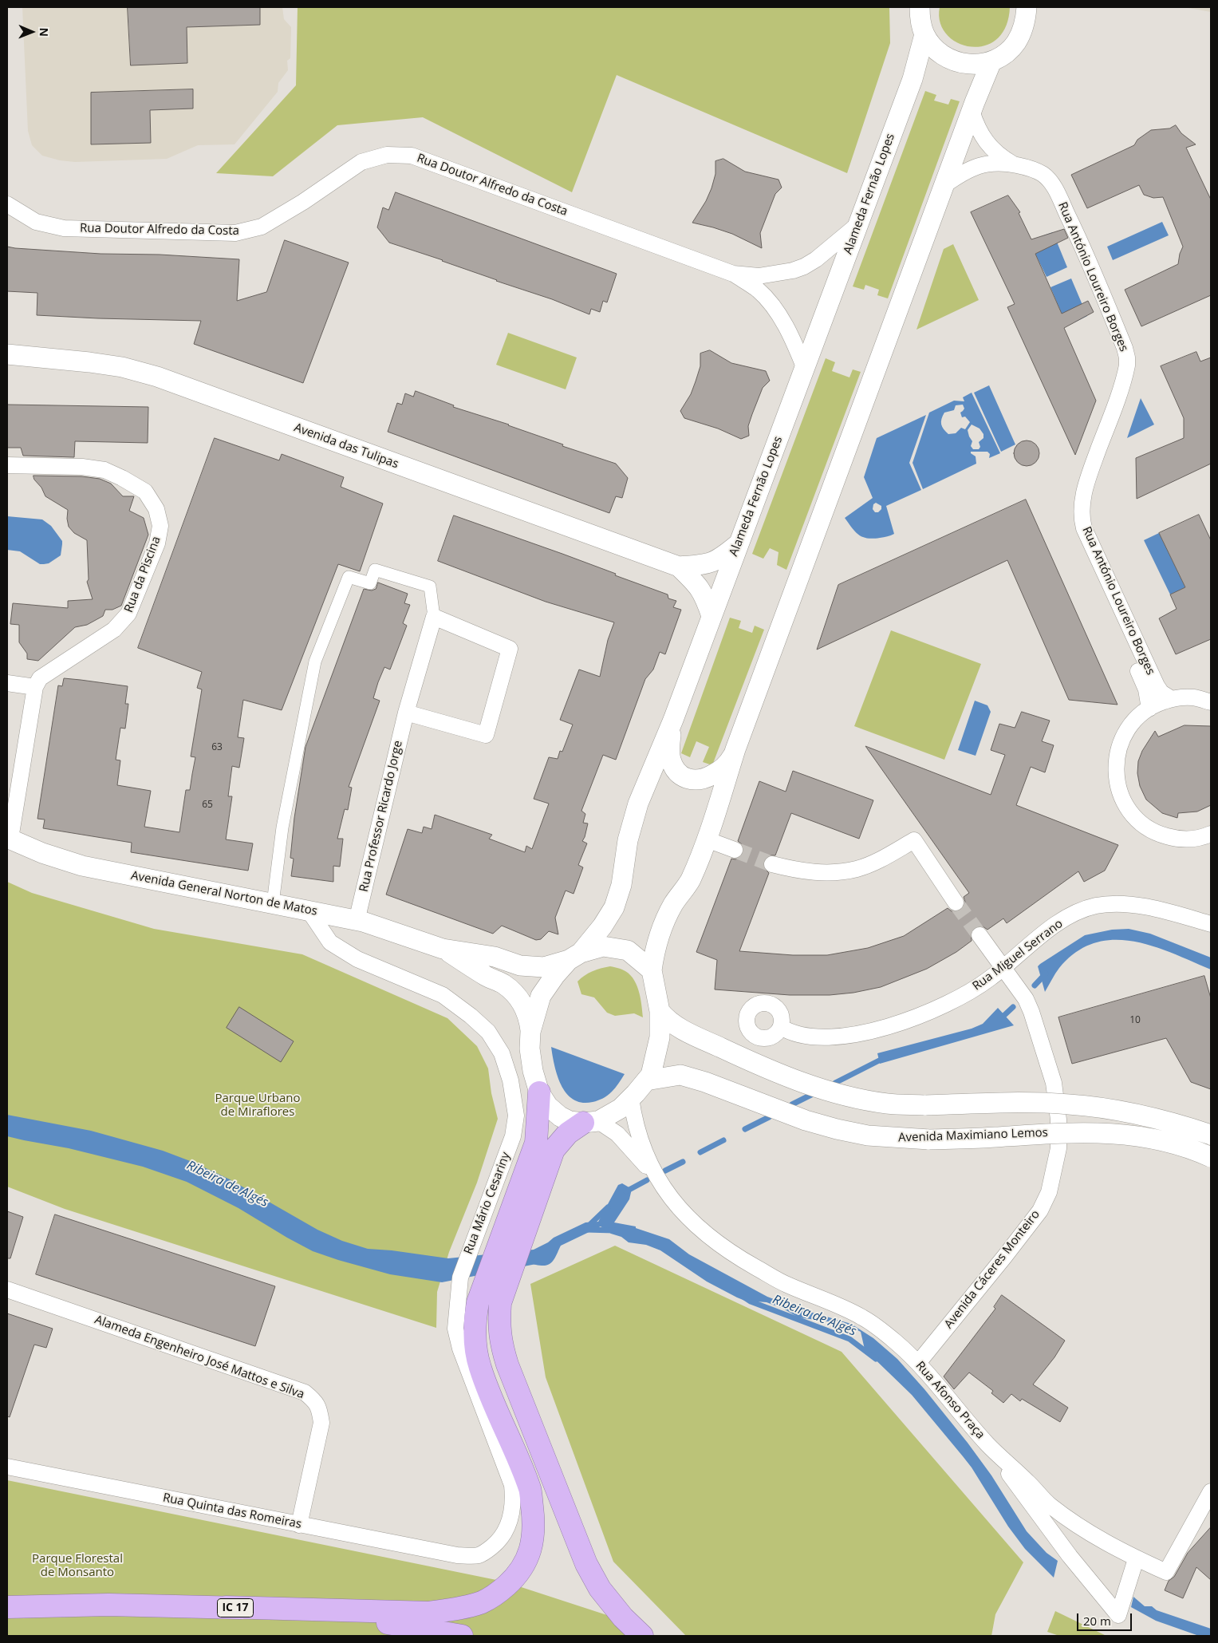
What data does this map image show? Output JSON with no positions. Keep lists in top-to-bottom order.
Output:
{
  "streets": {
    "highway": ["IC 17"],
    "street": [
      "Rua Doutor Alfredo da Costa",
      "Alameda Fernão Lopes",
      "Rua António Loureiro Borges",
      "Avenida das Tulipas",
      "Rua da Piscina",
      "Rua Professor Ricardo Jorge",
      "Avenida General Norton de Matos",
      "Rua Miguel Serrano",
      "Avenida Maximiano Lemos",
      "Rua Mário Cesariny",
      "Avenida Cáceres Monteiro",
      "Alameda Engenheiro José Mattos e Silva",
      "Rua Afonso Praça",
      "Rua Quinta das Romeiras"
    ]
  },
  "crossings": [
    ["Rua Doutor Alfredo da Costa", "Alameda Fernão Lopes"],
    ["Alameda Fernão Lopes", "Avenida das Tulipas"],
    ["Alameda Fernão Lopes", "Avenida General Norton de Matos"],
    ["Rua Professor Ricardo Jorge", "Avenida General Norton de Matos"],
    ["Avenida General Norton de Matos", "Rua Mário Cesariny"],
    ["Rua Miguel Serrano", "Avenida Cáceres Monteiro"],
    ["Rua Mário Cesariny", "Rua Quinta das Romeiras"],
    ["Avenida Cáceres Monteiro", "Rua Afonso Praça"],
    ["Alameda Engenheiro José Mattos e Silva", "Rua Quinta das Romeiras"]
  ],
  "water": ["Ribeira de Algés"],
  "parks": ["Parque Urbano de Miraflores", "Parque Florestal de Monsanto"],
  "house_numbers": ["63", "65", "10"],
  "scale_bar": "20 m",
  "north": "right"
}
